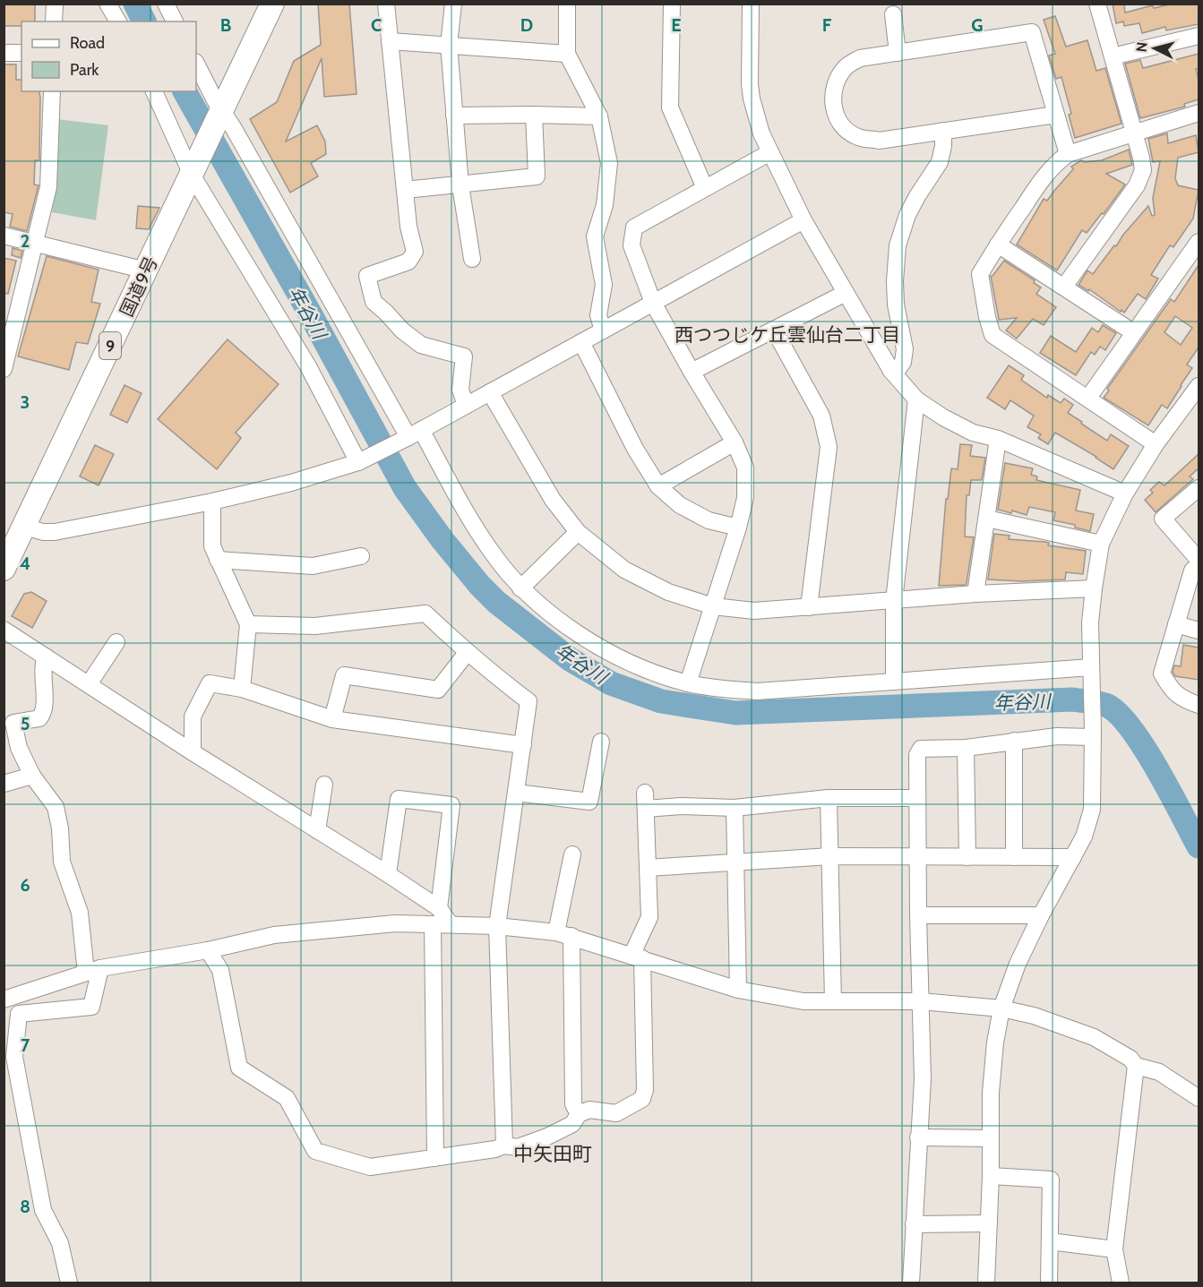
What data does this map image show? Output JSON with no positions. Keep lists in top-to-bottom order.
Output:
{
  "streets": {
    "highway": ["国道9号", "9"]
  },
  "districts": ["西つつじケ丘雲仙台二丁目", "中矢田町"],
  "water": ["年谷川"],
  "legend": ["Road", "Park"],
  "north": "left",
  "grid": {
    "columns": [
      "B",
      "C",
      "D",
      "E",
      "F",
      "G"
    ],
    "rows": [
      "2",
      "3",
      "4",
      "5",
      "6",
      "7",
      "8"
    ]
  }
}
